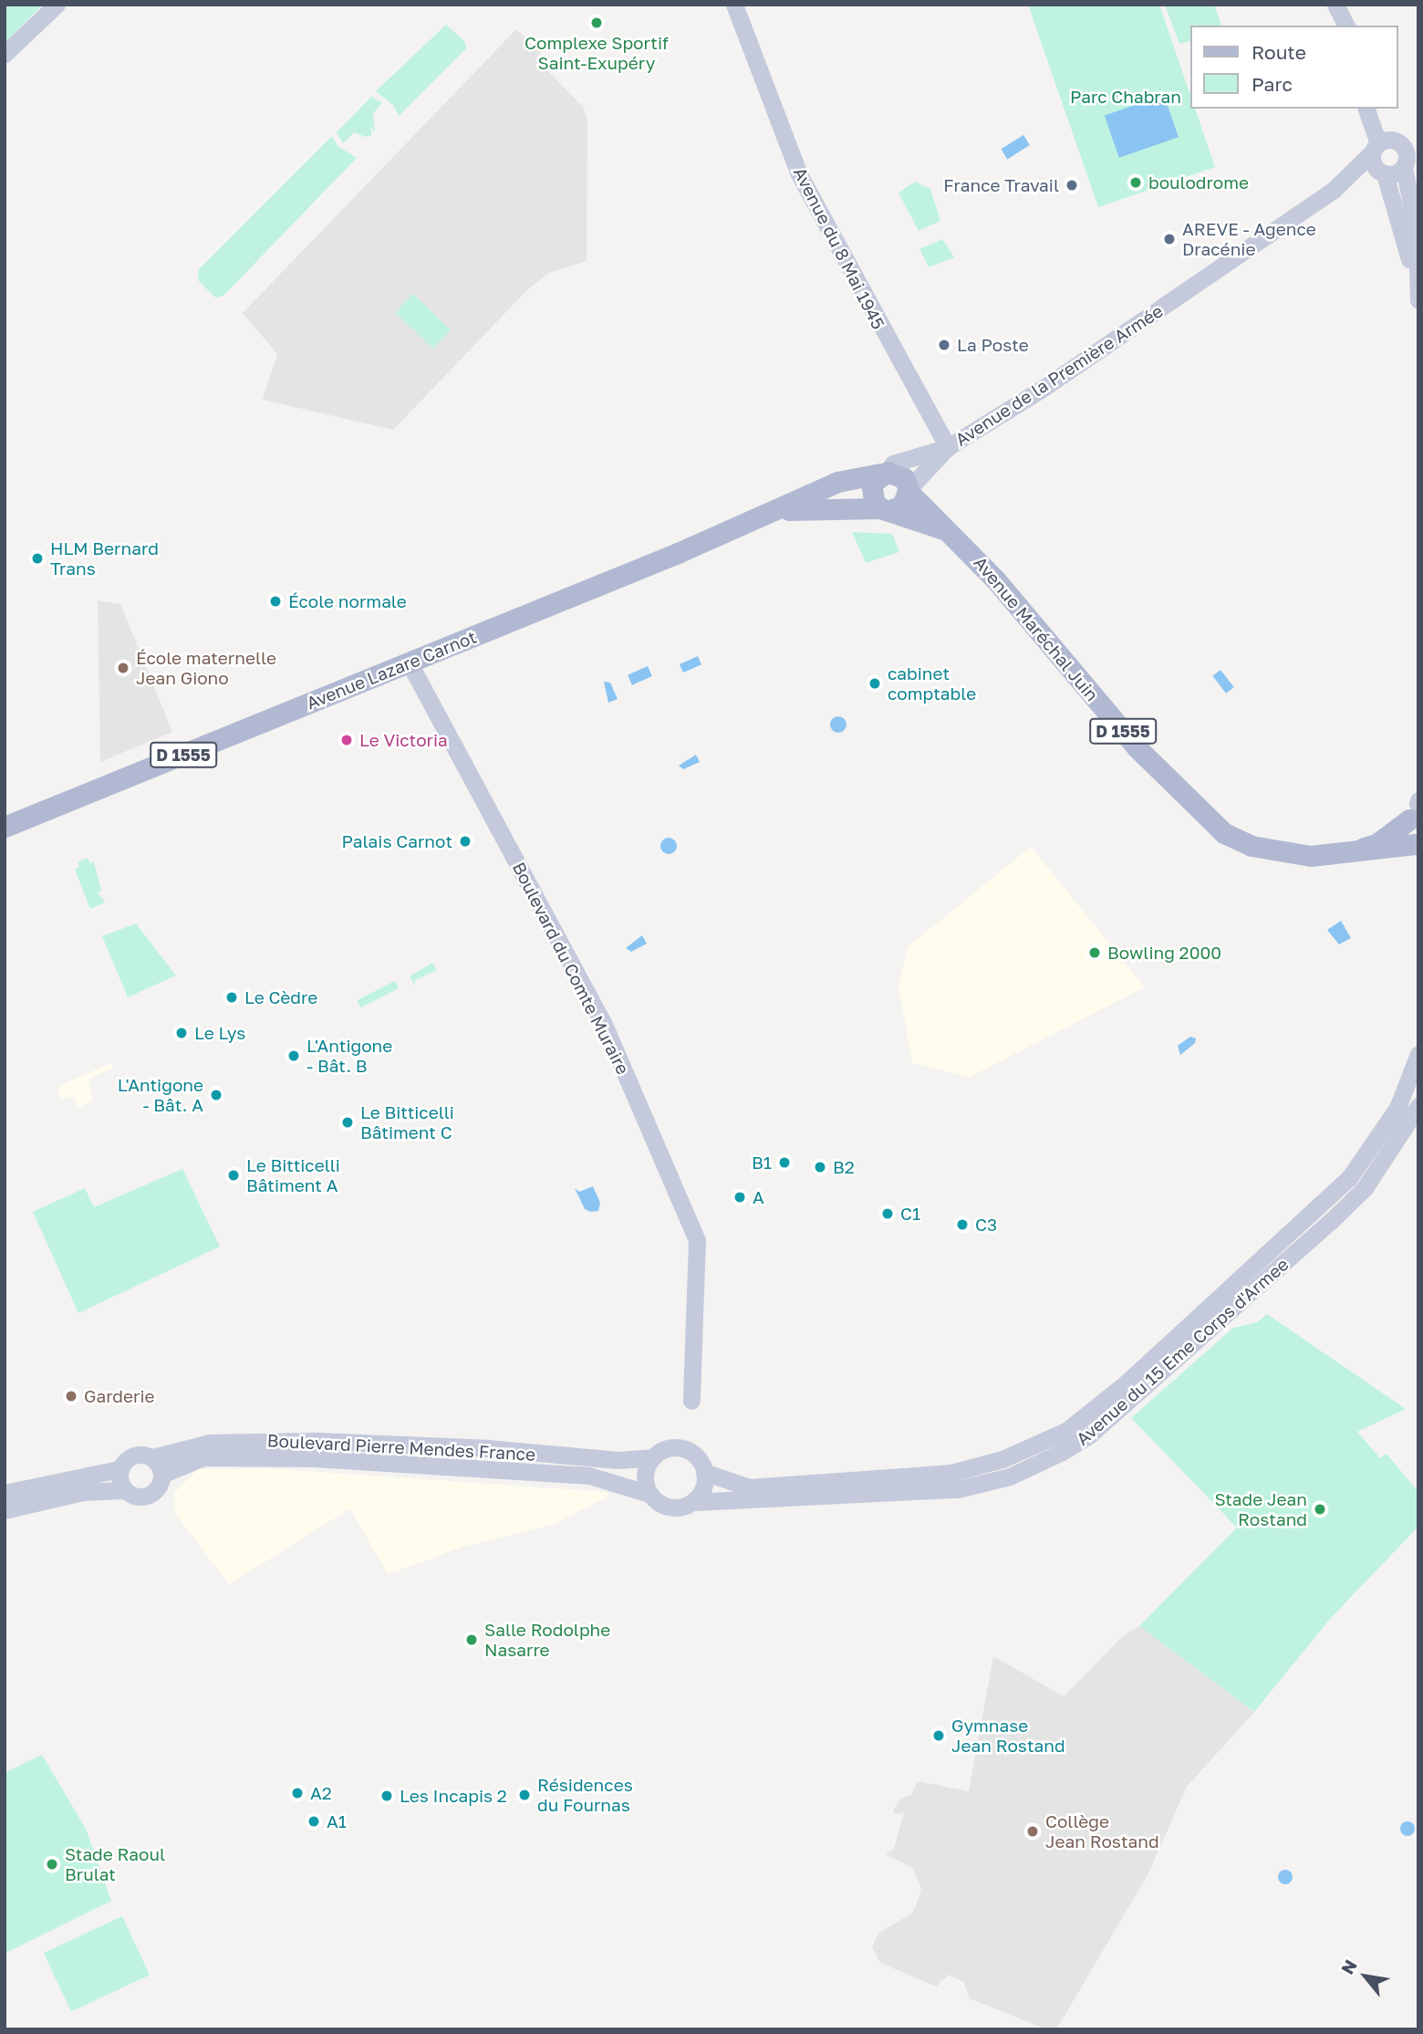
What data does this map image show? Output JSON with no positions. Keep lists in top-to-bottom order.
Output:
{
  "streets": {
    "main road": [
      "Avenue du 8 Mai 1945",
      "Avenue de la Première Armée",
      "Avenue Maréchal Juin",
      "Avenue Lazare Carnot",
      "D 1555",
      "Boulevard du Comte Muraire",
      "Avenue du 15 Eme Corps d'Armee",
      "Boulevard Pierre Mendes France"
    ]
  },
  "crossings": [
    ["Avenue du 8 Mai 1945", "Avenue de la Première Armée"],
    ["Avenue de la Première Armée", "Avenue Maréchal Juin"],
    ["Avenue de la Première Armée", "Avenue Lazare Carnot"],
    ["Avenue Maréchal Juin", "Avenue Lazare Carnot"],
    ["Avenue Lazare Carnot", "Boulevard du Comte Muraire"],
    ["Avenue du 15 Eme Corps d'Armee", "Boulevard Pierre Mendes France"]
  ],
  "parks": ["Parc Chabran"],
  "places": [
    "Complexe Sportif Saint-Exupéry",
    "boulodrome",
    "France Travail",
    "AREVE - Agence Dracénie",
    "La Poste",
    "HLM Bernard Trans",
    "École normale",
    "École maternelle Jean Giono",
    "cabinet comptable",
    "Le Victoria",
    "Palais Carnot",
    "Bowling 2000",
    "Le Cèdre",
    "Le Lys",
    "L'Antigone - Bât. B",
    "L'Antigone - Bât. A",
    "Le Bitticelli Bâtiment C",
    "B1",
    "B2",
    "Le Bitticelli Bâtiment A",
    "A",
    "C1",
    "C3",
    "Garderie",
    "Stade Jean Rostand",
    "Salle Rodolphe Nasarre",
    "Gymnase Jean Rostand",
    "A2",
    "Résidences du Fournas",
    "Les Incapis 2",
    "A1",
    "Collège Jean Rostand",
    "Stade Raoul Brulat"
  ],
  "legend": ["Route", "Parc"],
  "north": "top left"
}
